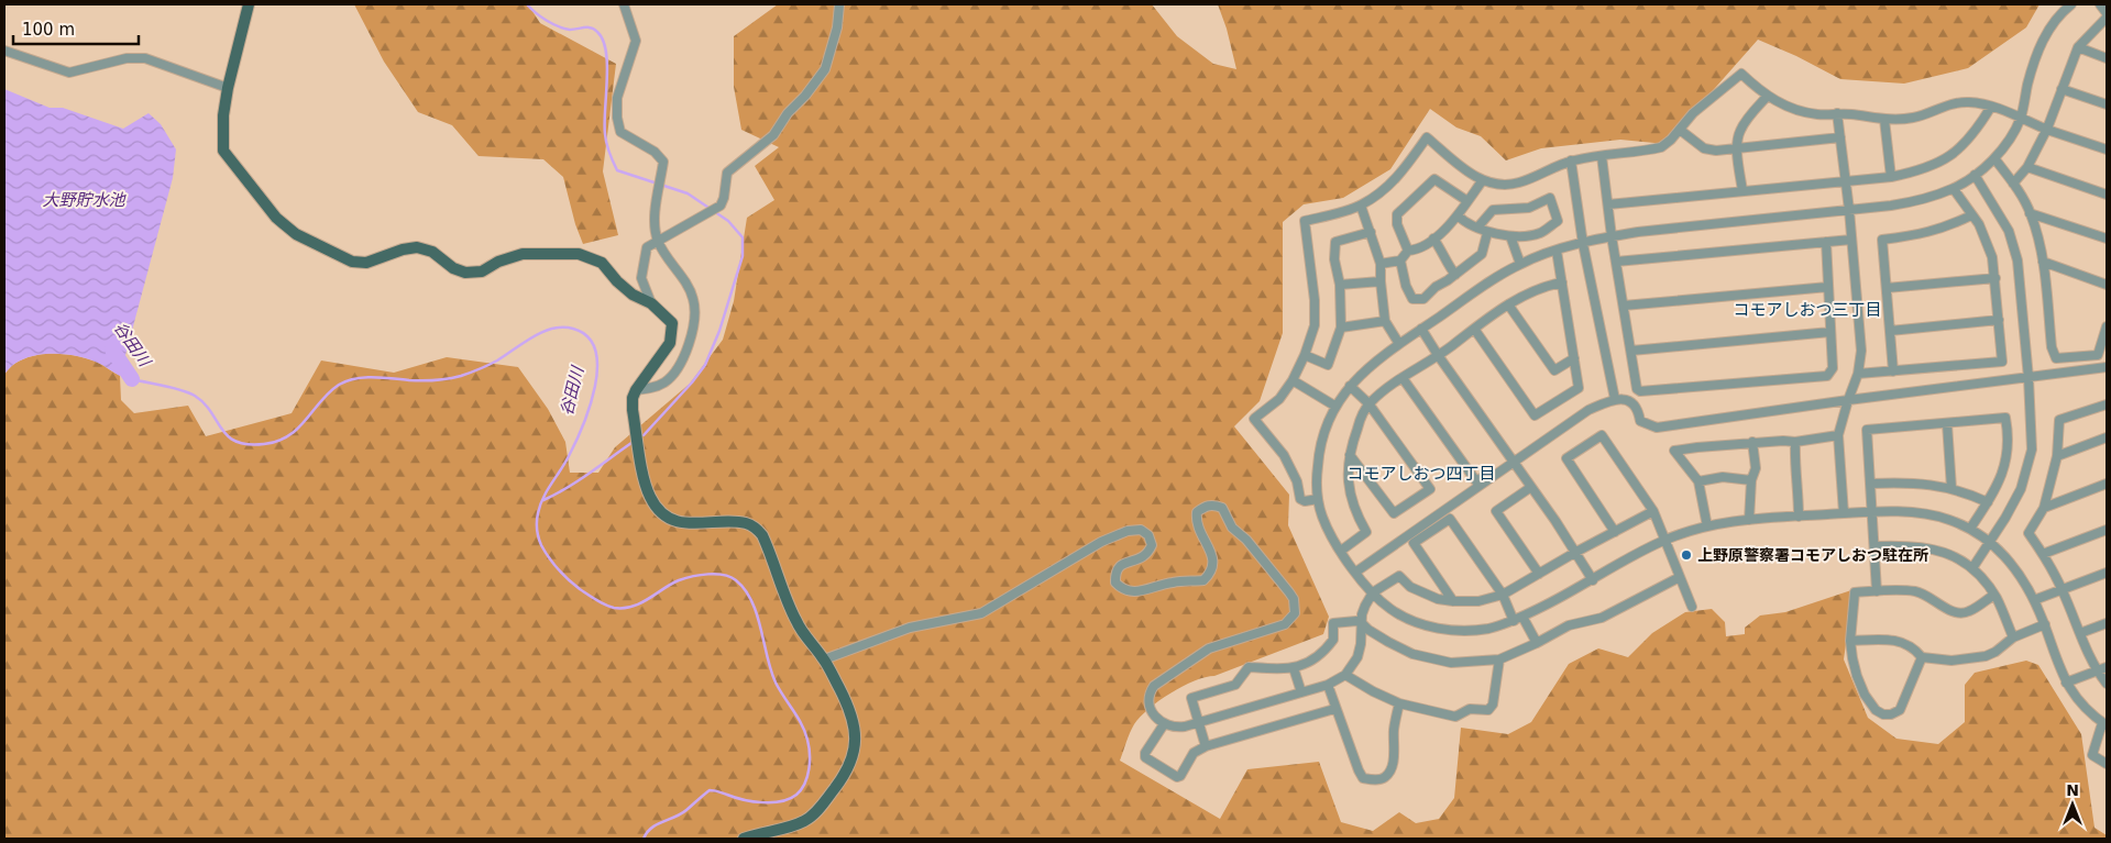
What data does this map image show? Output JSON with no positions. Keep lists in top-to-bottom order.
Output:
{
  "districts": ["コモアしおつ三丁目", "コモアしおつ四丁目"],
  "water": ["大野貯水池", "谷田川"],
  "places": ["上野原警察署コモアしおつ駐在所"],
  "scale_bar": "100 m",
  "north": "top"
}
